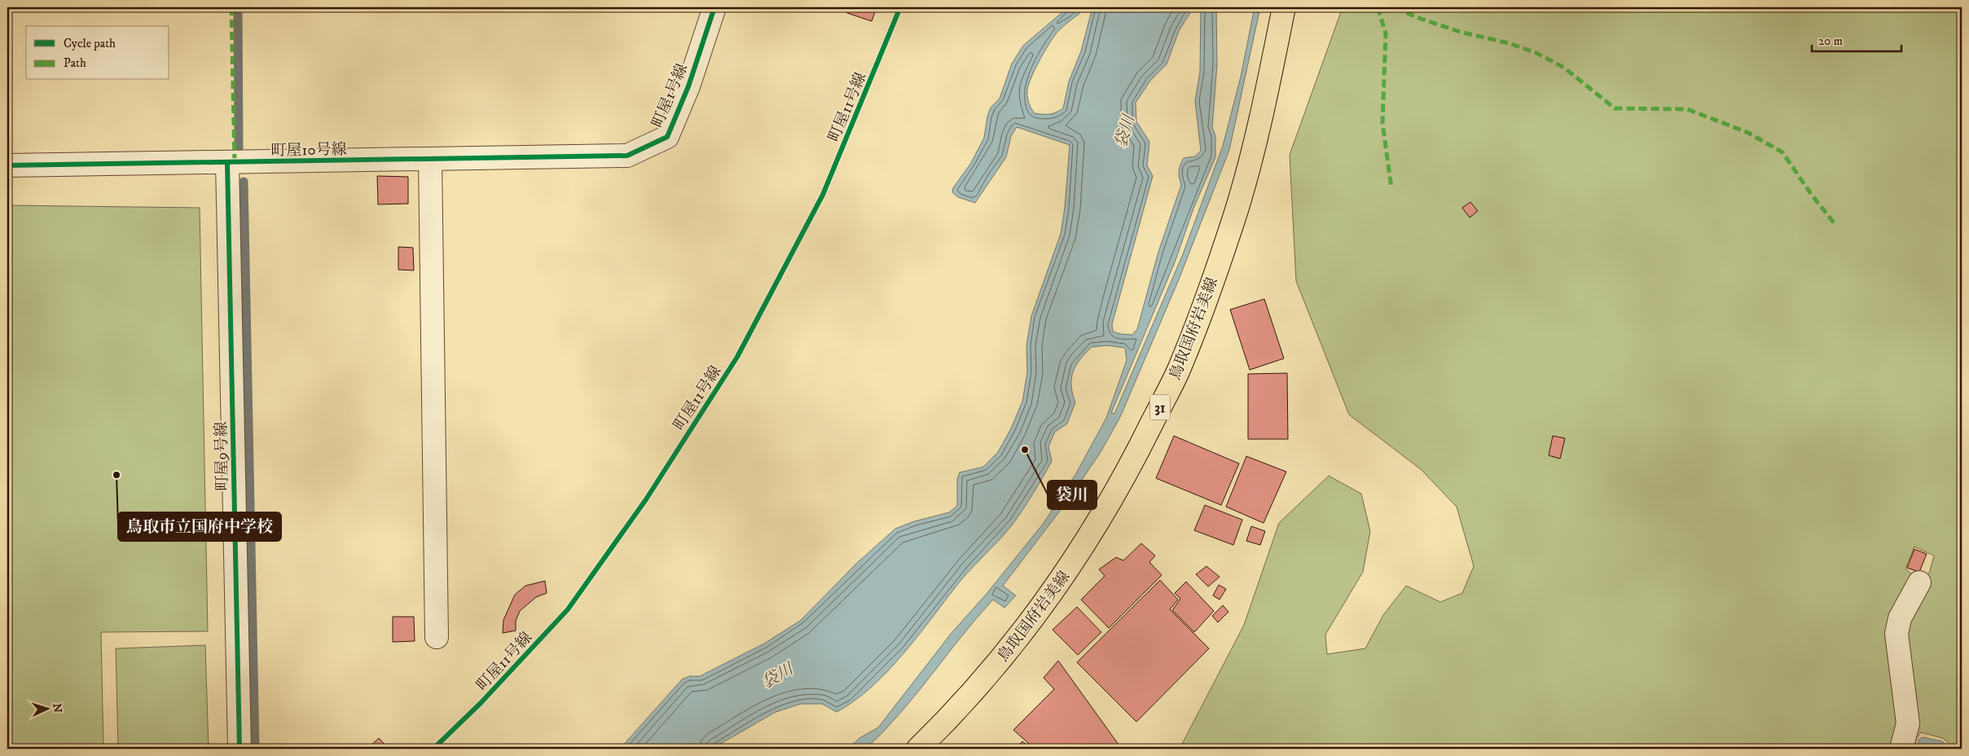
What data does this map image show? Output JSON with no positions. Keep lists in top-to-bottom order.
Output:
{
  "streets": {
    "main road": ["鳥取国府岩美線", "31"],
    "street": ["町屋1号線", "町屋10号線", "町屋9号線"],
    "cycle path": ["町屋11号線"]
  },
  "crossings": [
    ["町屋1号線", "町屋10号線"],
    ["町屋10号線", "町屋9号線"]
  ],
  "water": ["袋川"],
  "places": ["袋川", "鳥取市立国府中学校"],
  "legend": ["Cycle path", "Path"],
  "scale_bar": "20 m",
  "north": "right"
}
